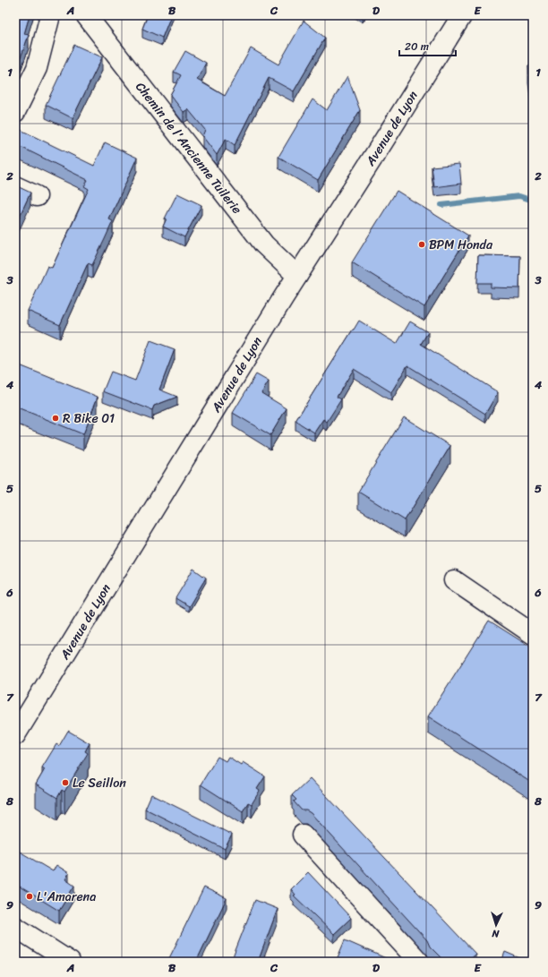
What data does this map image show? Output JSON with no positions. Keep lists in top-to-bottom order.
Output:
{
  "streets": {
    "main road": ["Avenue de Lyon", "Chemin de l'Ancienne Tuilerie"]
  },
  "crossings": [
    ["Avenue de Lyon", "Chemin de l'Ancienne Tuilerie"]
  ],
  "places": [
    "BPM Honda",
    "R Bike 01",
    "Le Seillon",
    "L'Amarena"
  ],
  "scale_bar": "20 m",
  "north": "bottom",
  "grid": {
    "columns": [
      "A",
      "B",
      "C",
      "D",
      "E"
    ],
    "rows": [
      "1",
      "2",
      "3",
      "4",
      "5",
      "6",
      "7",
      "8",
      "9"
    ]
  }
}
